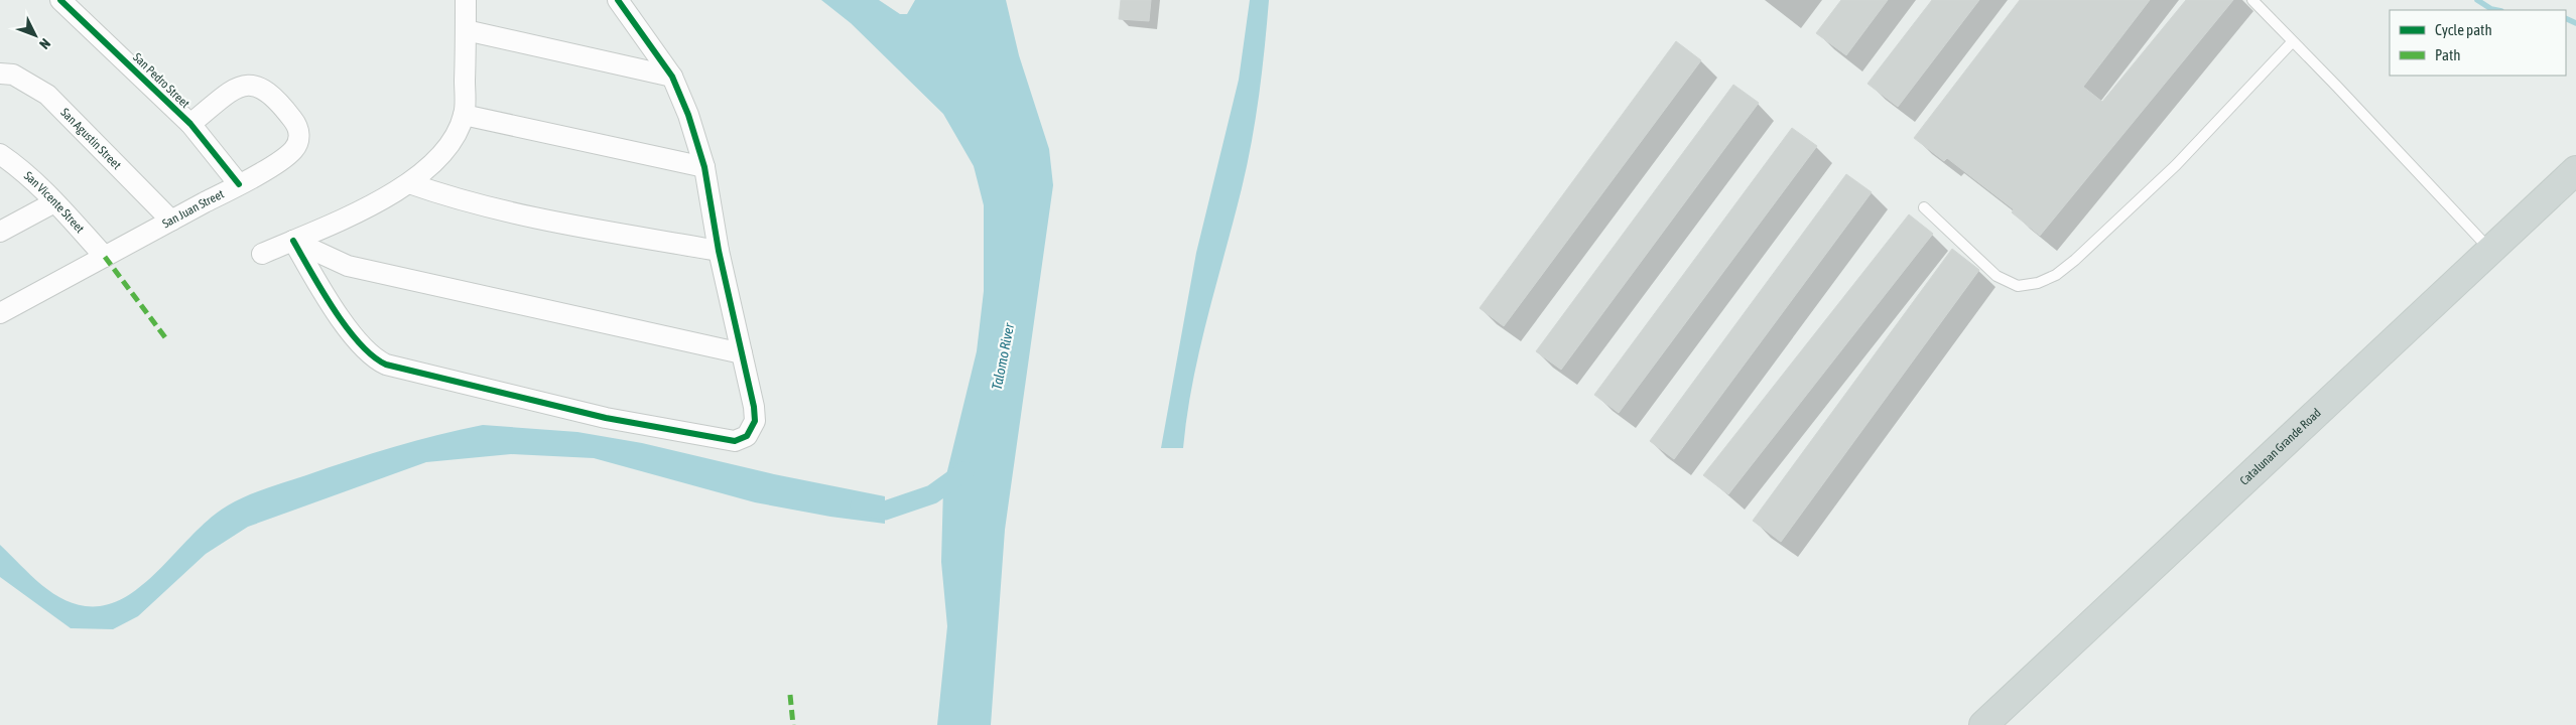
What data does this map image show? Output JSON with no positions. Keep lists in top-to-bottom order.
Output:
{
  "streets": {
    "main road": ["Catalunan Grande Road"],
    "street": [
      "San Pedro Street",
      "San Agustin Street",
      "San Vicente Street",
      "San Juan Street"
    ]
  },
  "crossings": [
    ["San Pedro Street", "San Juan Street"],
    ["San Agustin Street", "San Juan Street"],
    ["San Vicente Street", "San Juan Street"]
  ],
  "water": ["Talomo River"],
  "legend": ["Cycle path", "Path"],
  "north": "bottom right"
}
